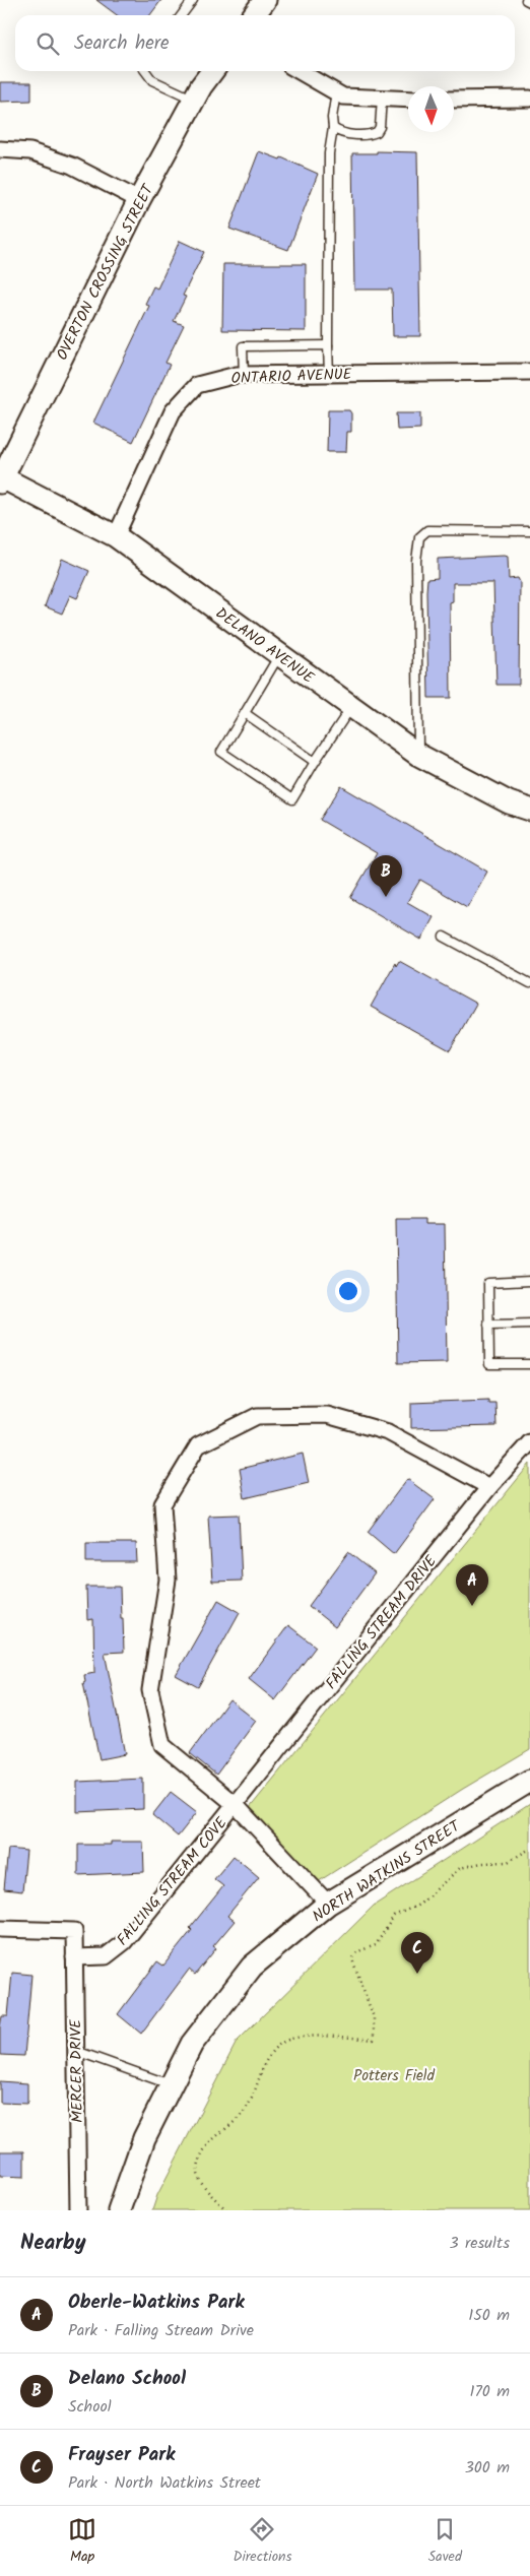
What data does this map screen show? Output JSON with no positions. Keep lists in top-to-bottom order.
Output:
{
  "streets": {
    "main road": ["OVERTON CROSSING STREET", "DELANO AVENUE", "NORTH WATKINS STREET"],
    "street": [
      "ONTARIO AVENUE",
      "FALLING STREAM DRIVE",
      "FALLING STREAM COVE",
      "MERCER DRIVE"
    ]
  },
  "crossings": [
    ["OVERTON CROSSING STREET", "DELANO AVENUE"],
    ["ONTARIO AVENUE", "DELANO AVENUE"],
    ["FALLING STREAM DRIVE", "FALLING STREAM COVE"],
    ["FALLING STREAM COVE", "MERCER DRIVE"]
  ],
  "parks": ["Potters Field"],
  "north": "bottom",
  "page": {
    "search": "Search here",
    "pins": ["B", "A", "C"],
    "heading": ["Nearby", "3 results"],
    "list": [
      {
        "mark": "A",
        "name": "Oberle-Watkins Park",
        "note": "Park · Falling Stream Drive",
        "value": "150 m"
      },
      {
        "mark": "B",
        "name": "Delano School",
        "note": "School",
        "value": "170 m"
      },
      {
        "mark": "C",
        "name": "Frayser Park",
        "note": "Park · North Watkins Street",
        "value": "300 m"
      }
    ],
    "nav": ["Map", "Directions", "Saved"]
  }
}
